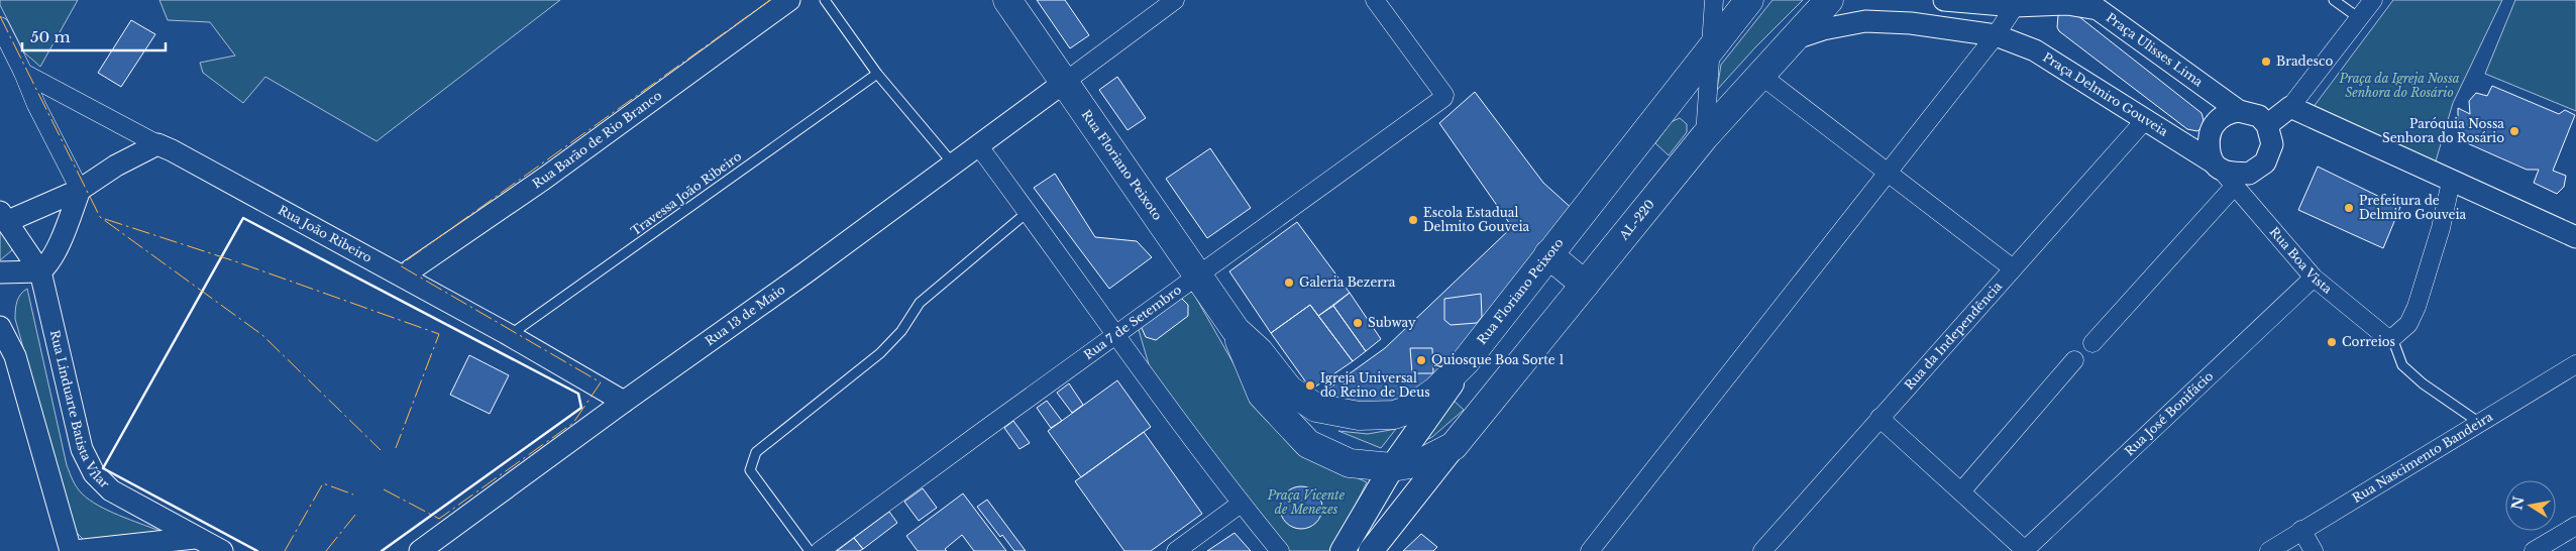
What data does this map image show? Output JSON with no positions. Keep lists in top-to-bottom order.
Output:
{
  "streets": {
    "highway": ["Rua Floriano Peixoto", "AL-220"],
    "street": [
      "Praça Ulisses Lima",
      "Praça Delmiro Gouveia",
      "Rua Barão de Rio Branco",
      "Rua João Ribeiro",
      "Rua Boa Vista",
      "Rua 13 de Maio",
      "Rua 7 de Setembro",
      "Rua da Independência",
      "Rua Linduarte Batista Vilar",
      "Rua José Bonifácio",
      "Rua Nascimento Bandeira"
    ],
    "lane": ["Travessa João Ribeiro"]
  },
  "crossings": [
    ["Praça Ulisses Lima", "Praça Delmiro Gouveia"],
    ["Praça Ulisses Lima", "Rua Boa Vista"],
    ["Praça Delmiro Gouveia", "Rua Boa Vista"],
    ["Praça Delmiro Gouveia", "Rua da Independência"],
    ["Rua Barão de Rio Branco", "Rua João Ribeiro"],
    ["Rua Floriano Peixoto", "AL-220"],
    ["Rua Floriano Peixoto", "Rua 13 de Maio"],
    ["Rua Floriano Peixoto", "Rua 7 de Setembro"],
    ["Travessa João Ribeiro", "Rua João Ribeiro"],
    ["Rua João Ribeiro", "Rua 13 de Maio"],
    ["Rua Boa Vista", "Rua José Bonifácio"]
  ],
  "parks": ["Praça da Igreja Nossa Senhora do Rosário", "Praça Vicente de Menezes"],
  "places": [
    "Bradesco",
    "Paróquia Nossa Senhora do Rosário",
    "Prefeitura de Delmiro Gouveia",
    "Escola Estadual Delmito Gouveia",
    "Galeria Bezerra",
    "Subway",
    "Correios",
    "Quiosque Boa Sorte 1",
    "Igreja Universal do Reino de Deus"
  ],
  "scale_bar": "50 m",
  "north": "left"
}
